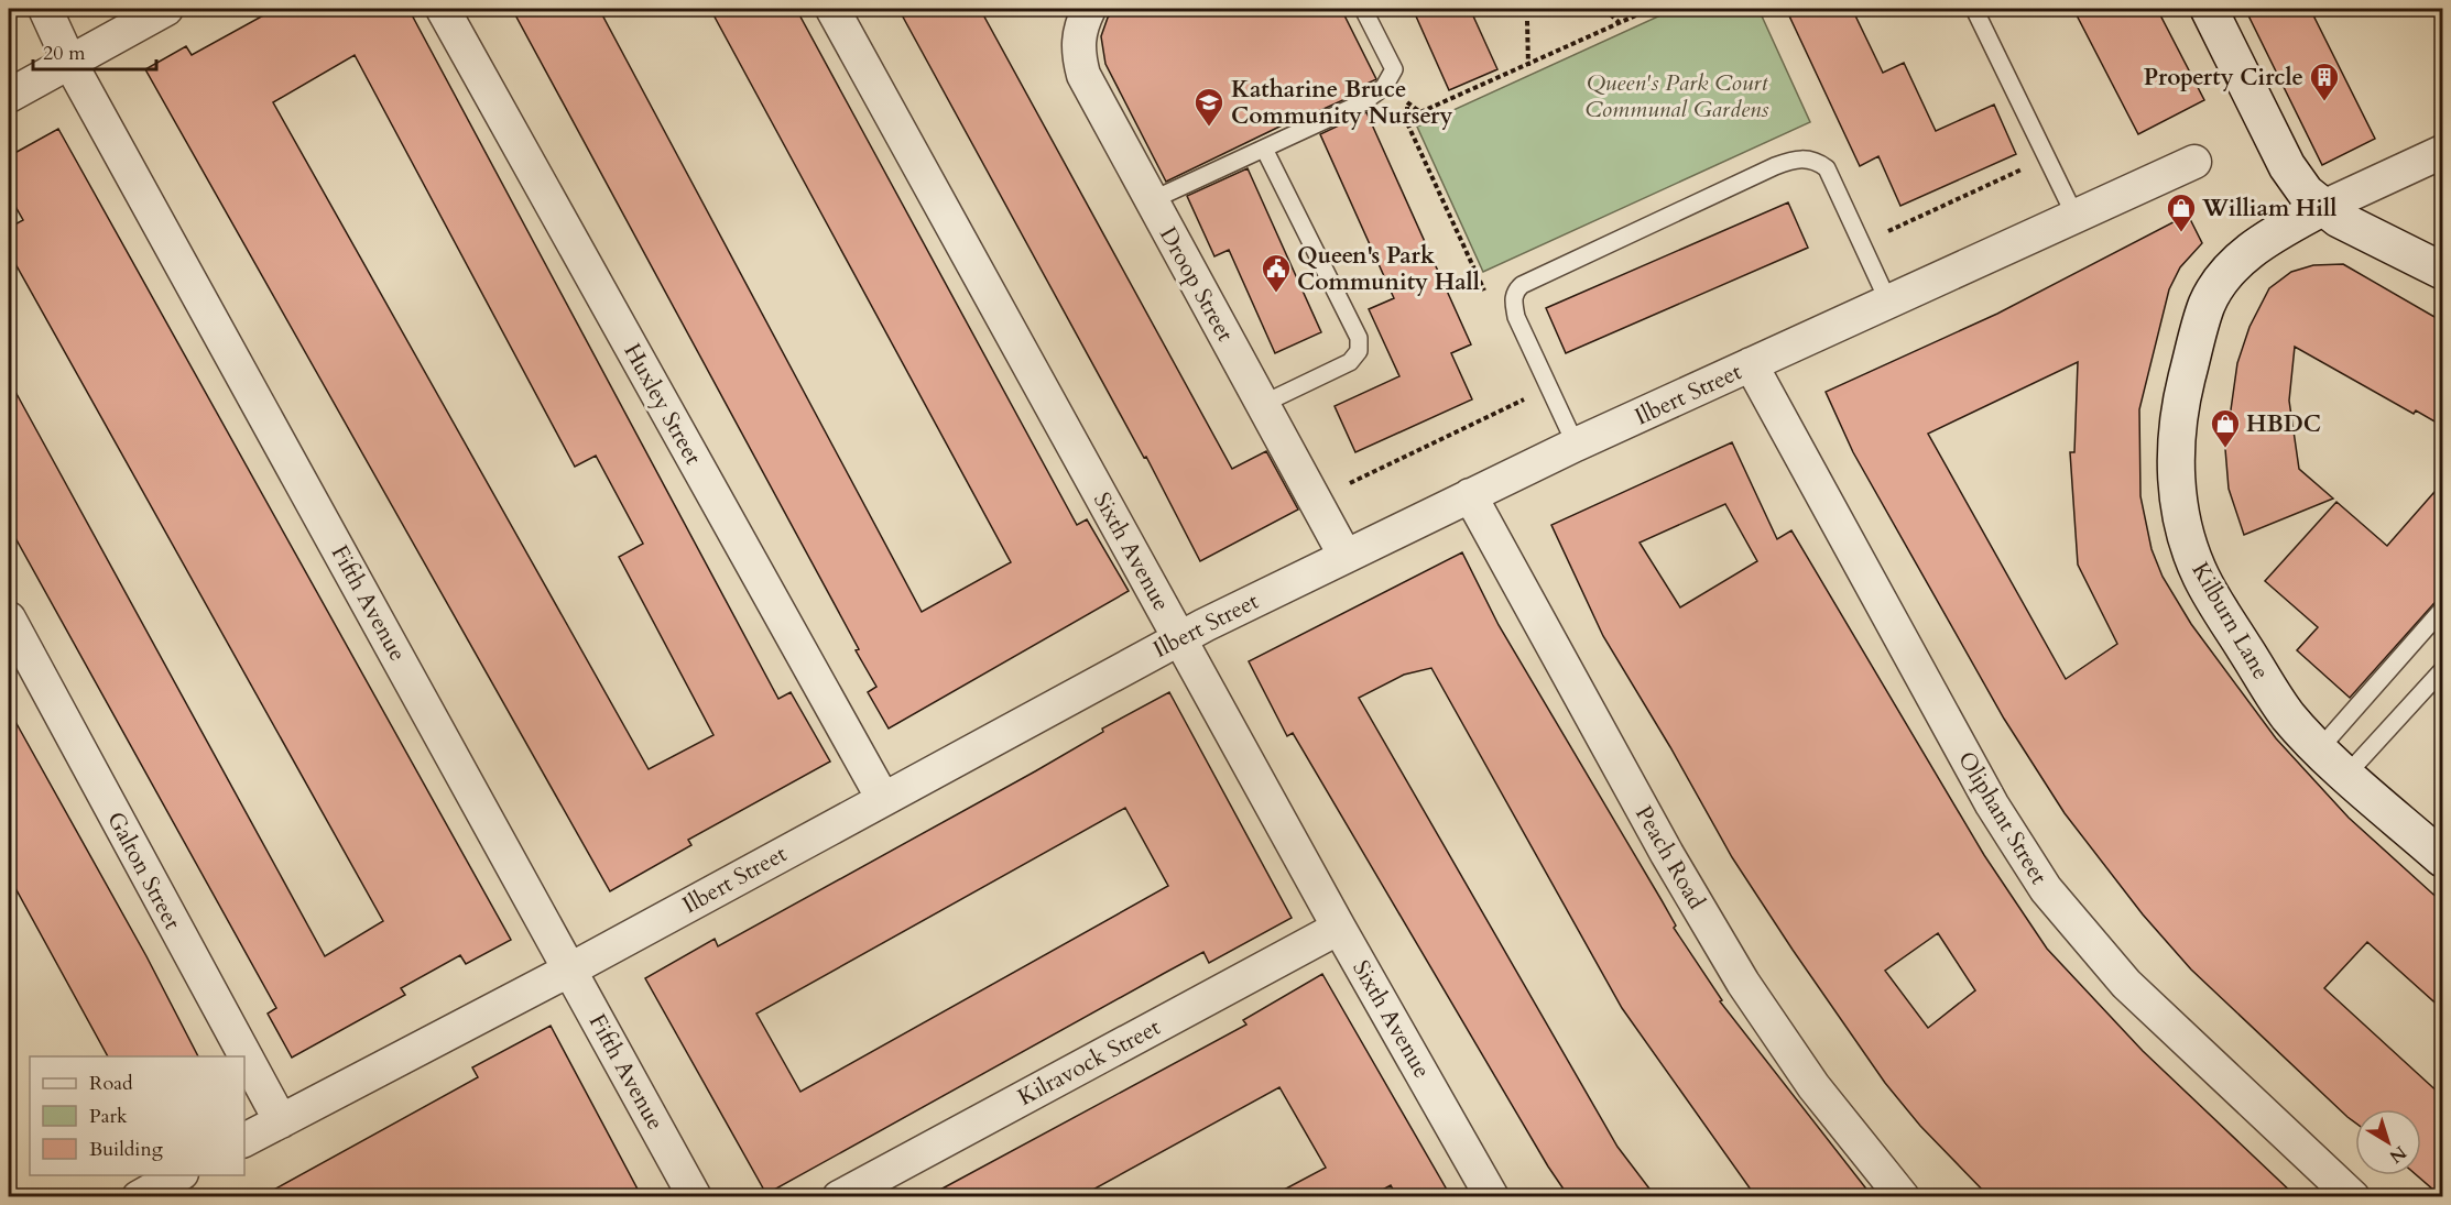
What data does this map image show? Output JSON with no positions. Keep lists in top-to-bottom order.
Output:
{
  "streets": {
    "main road": ["Kilburn Lane"],
    "street": [
      "Droop Street",
      "Ilbert Street",
      "Huxley Street",
      "Sixth Avenue",
      "Fifth Avenue",
      "Oliphant Street",
      "Peach Road",
      "Galton Street",
      "Kilravock Street"
    ]
  },
  "crossings": [
    ["Droop Street", "Ilbert Street"],
    ["Ilbert Street", "Huxley Street"],
    ["Ilbert Street", "Sixth Avenue"],
    ["Ilbert Street", "Fifth Avenue"],
    ["Ilbert Street", "Oliphant Street"],
    ["Ilbert Street", "Peach Road"],
    ["Ilbert Street", "Galton Street"],
    ["Sixth Avenue", "Kilravock Street"]
  ],
  "parks": ["Queen's Park Court Communal Gardens"],
  "places": {
    "building": ["Property Circle"],
    "school or university": ["Katharine Bruce Community Nursery"],
    "shop": ["William Hill", "HBDC"],
    "public building": ["Queen's Park Community Hall"]
  },
  "legend": ["Road", "Park", "Building"],
  "scale_bar": "20 m",
  "north": "bottom right"
}
